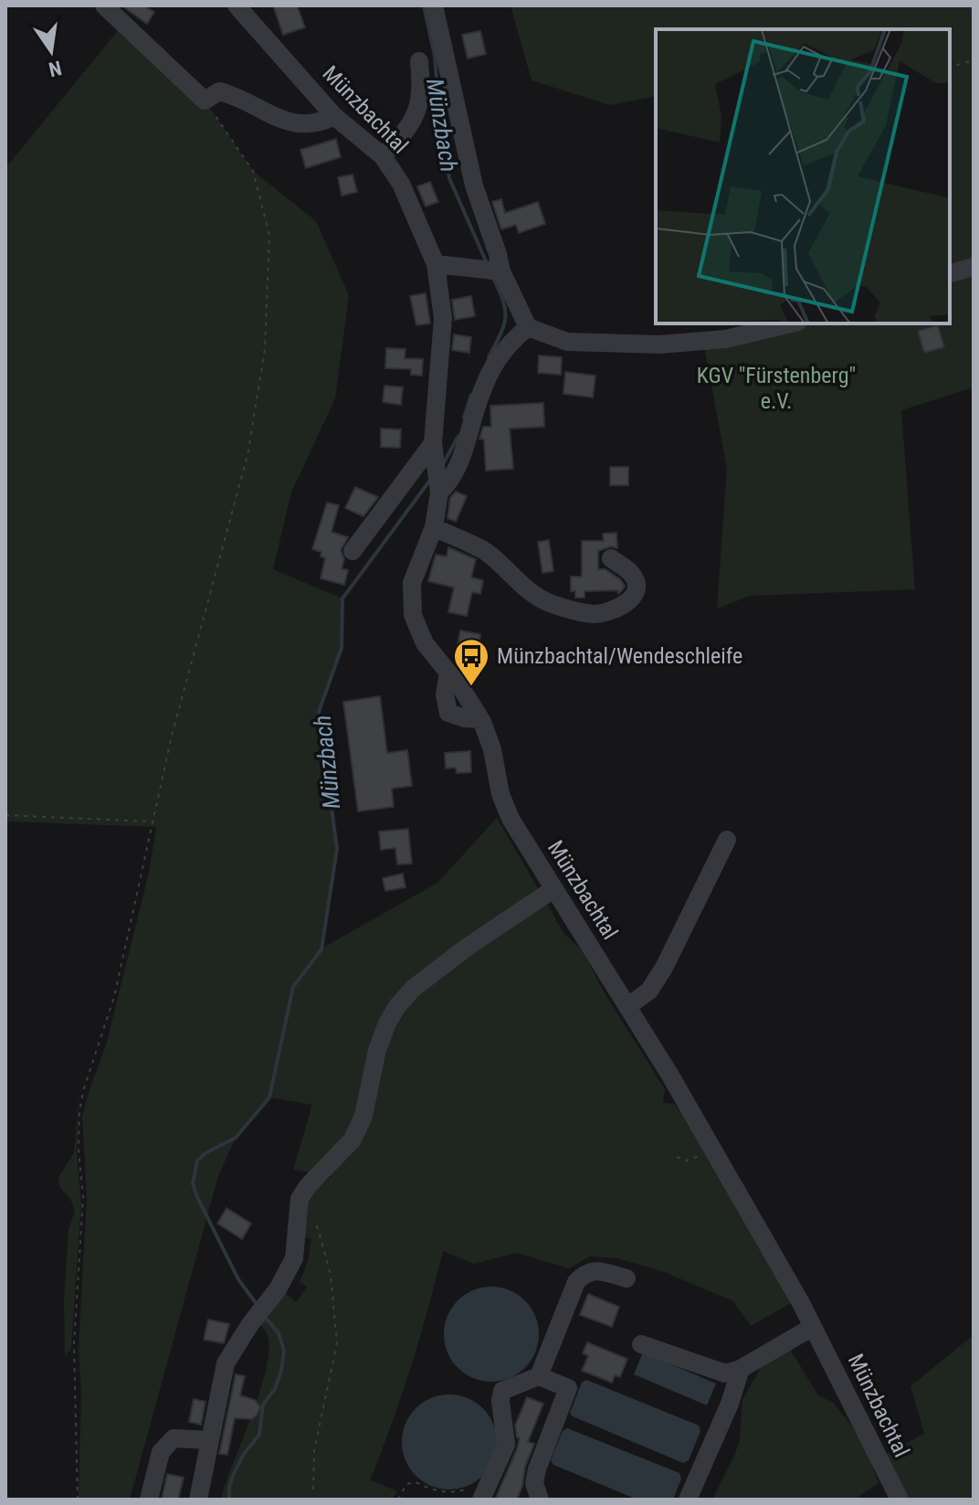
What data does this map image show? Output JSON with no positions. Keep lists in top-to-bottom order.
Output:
{
  "streets": {
    "street": ["Münzbachtal"]
  },
  "water": ["Münzbach"],
  "parks": ["KGV \"Fürstenberg\" e.V."],
  "places": {
    "bus stop": ["Münzbachtal/Wendeschleife"]
  },
  "north": "bottom"
}
